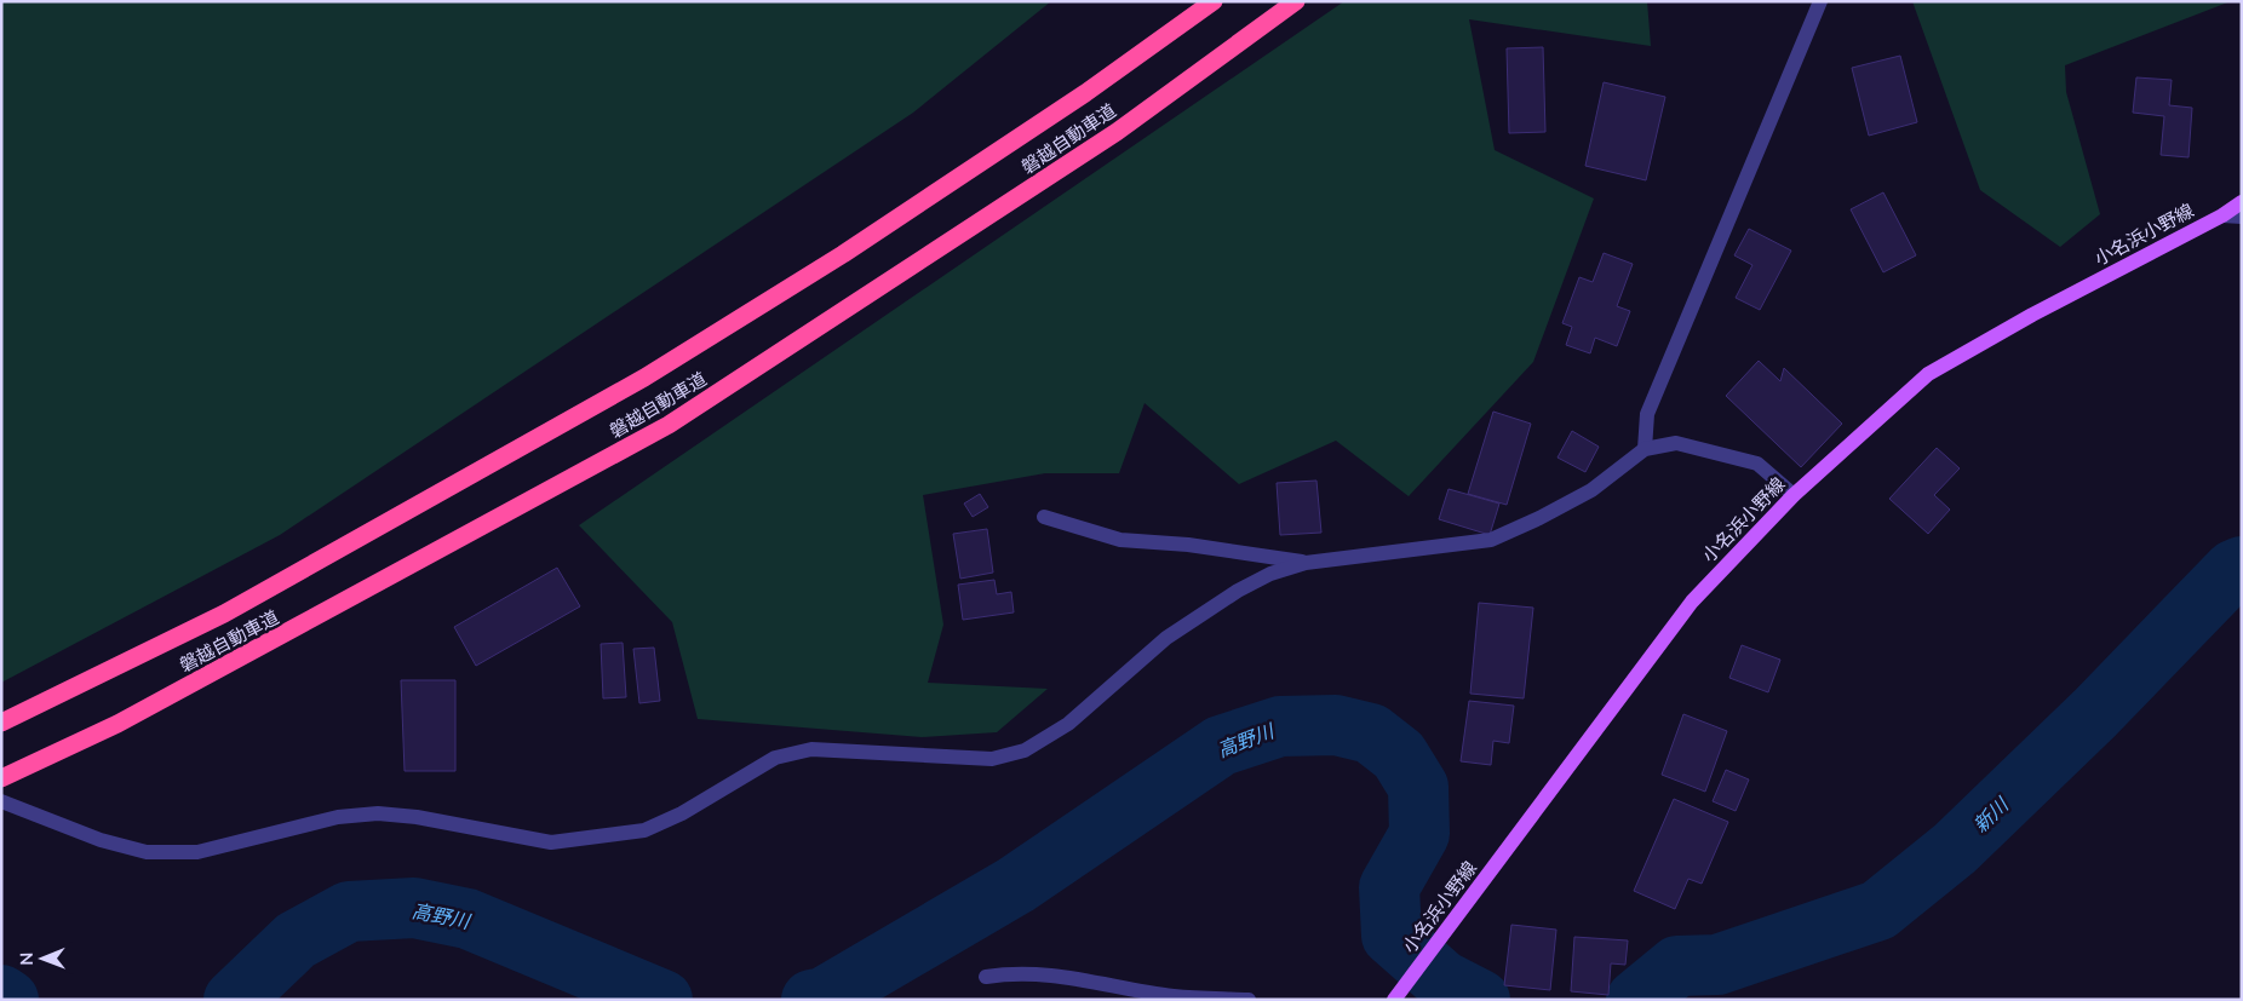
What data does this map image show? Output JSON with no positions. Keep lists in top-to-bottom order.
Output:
{
  "streets": {
    "highway": ["磐越自動車道"],
    "main road": ["小名浜小野線"]
  },
  "water": ["高野川", "新川"],
  "north": "left"
}
